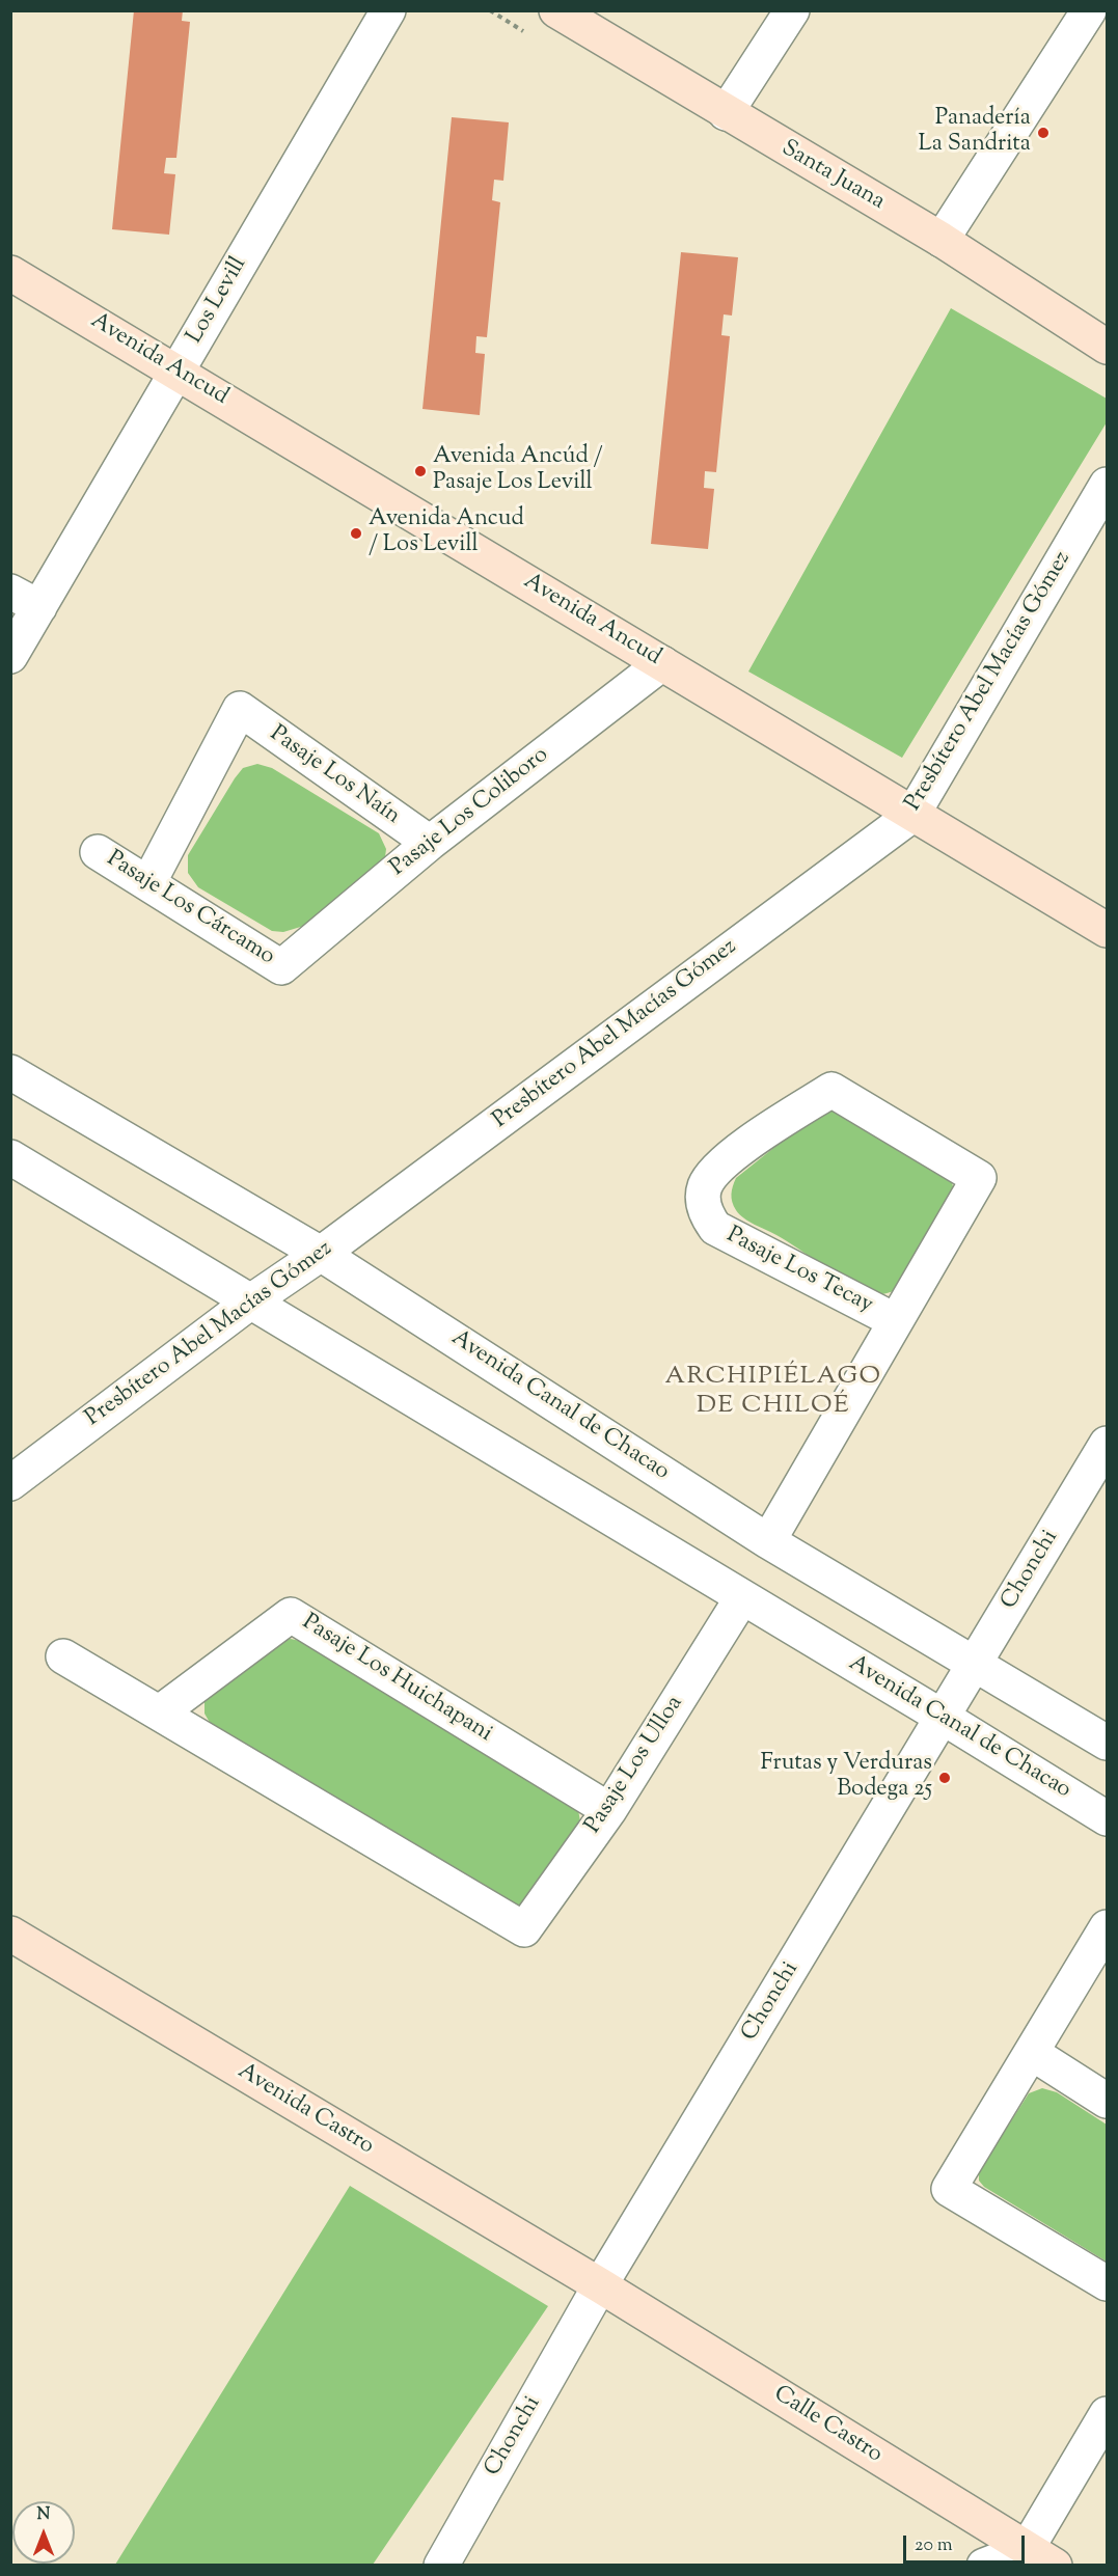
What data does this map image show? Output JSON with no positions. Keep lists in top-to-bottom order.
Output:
{
  "streets": {
    "street": [
      "Santa Juana",
      "Los Levill",
      "Avenida Ancud",
      "Presbítero Abel Macías Gómez",
      "Pasaje Los Naín",
      "Pasaje Los Coliboro",
      "Pasaje Los Cárcamo",
      "Pasaje Los Tecay",
      "Avenida Canal de Chacao",
      "Chonchi",
      "Pasaje Los Huichapani",
      "Pasaje Los Ulloa",
      "Avenida Castro",
      "Calle Castro"
    ]
  },
  "crossings": [
    ["Los Levill", "Avenida Ancud"],
    ["Avenida Ancud", "Presbítero Abel Macías Gómez"],
    ["Avenida Ancud", "Pasaje Los Coliboro"],
    ["Presbítero Abel Macías Gómez", "Avenida Canal de Chacao"],
    ["Pasaje Los Naín", "Pasaje Los Coliboro"],
    ["Pasaje Los Naín", "Pasaje Los Cárcamo"],
    ["Pasaje Los Coliboro", "Pasaje Los Cárcamo"],
    ["Avenida Canal de Chacao", "Chonchi"],
    ["Avenida Canal de Chacao", "Pasaje Los Ulloa"],
    ["Chonchi", "Avenida Castro"],
    ["Chonchi", "Calle Castro"],
    ["Pasaje Los Huichapani", "Pasaje Los Ulloa"],
    ["Avenida Castro", "Calle Castro"]
  ],
  "districts": ["ARCHIPIÉLAGO DE CHILOÉ"],
  "places": [
    "Panadería La Sandrita",
    "Avenida Ancúd / Pasaje Los Levill",
    "Avenida Ancud / Los Levill",
    "Frutas y Verduras Bodega 25"
  ],
  "scale_bar": "20 m",
  "north": "top"
}
